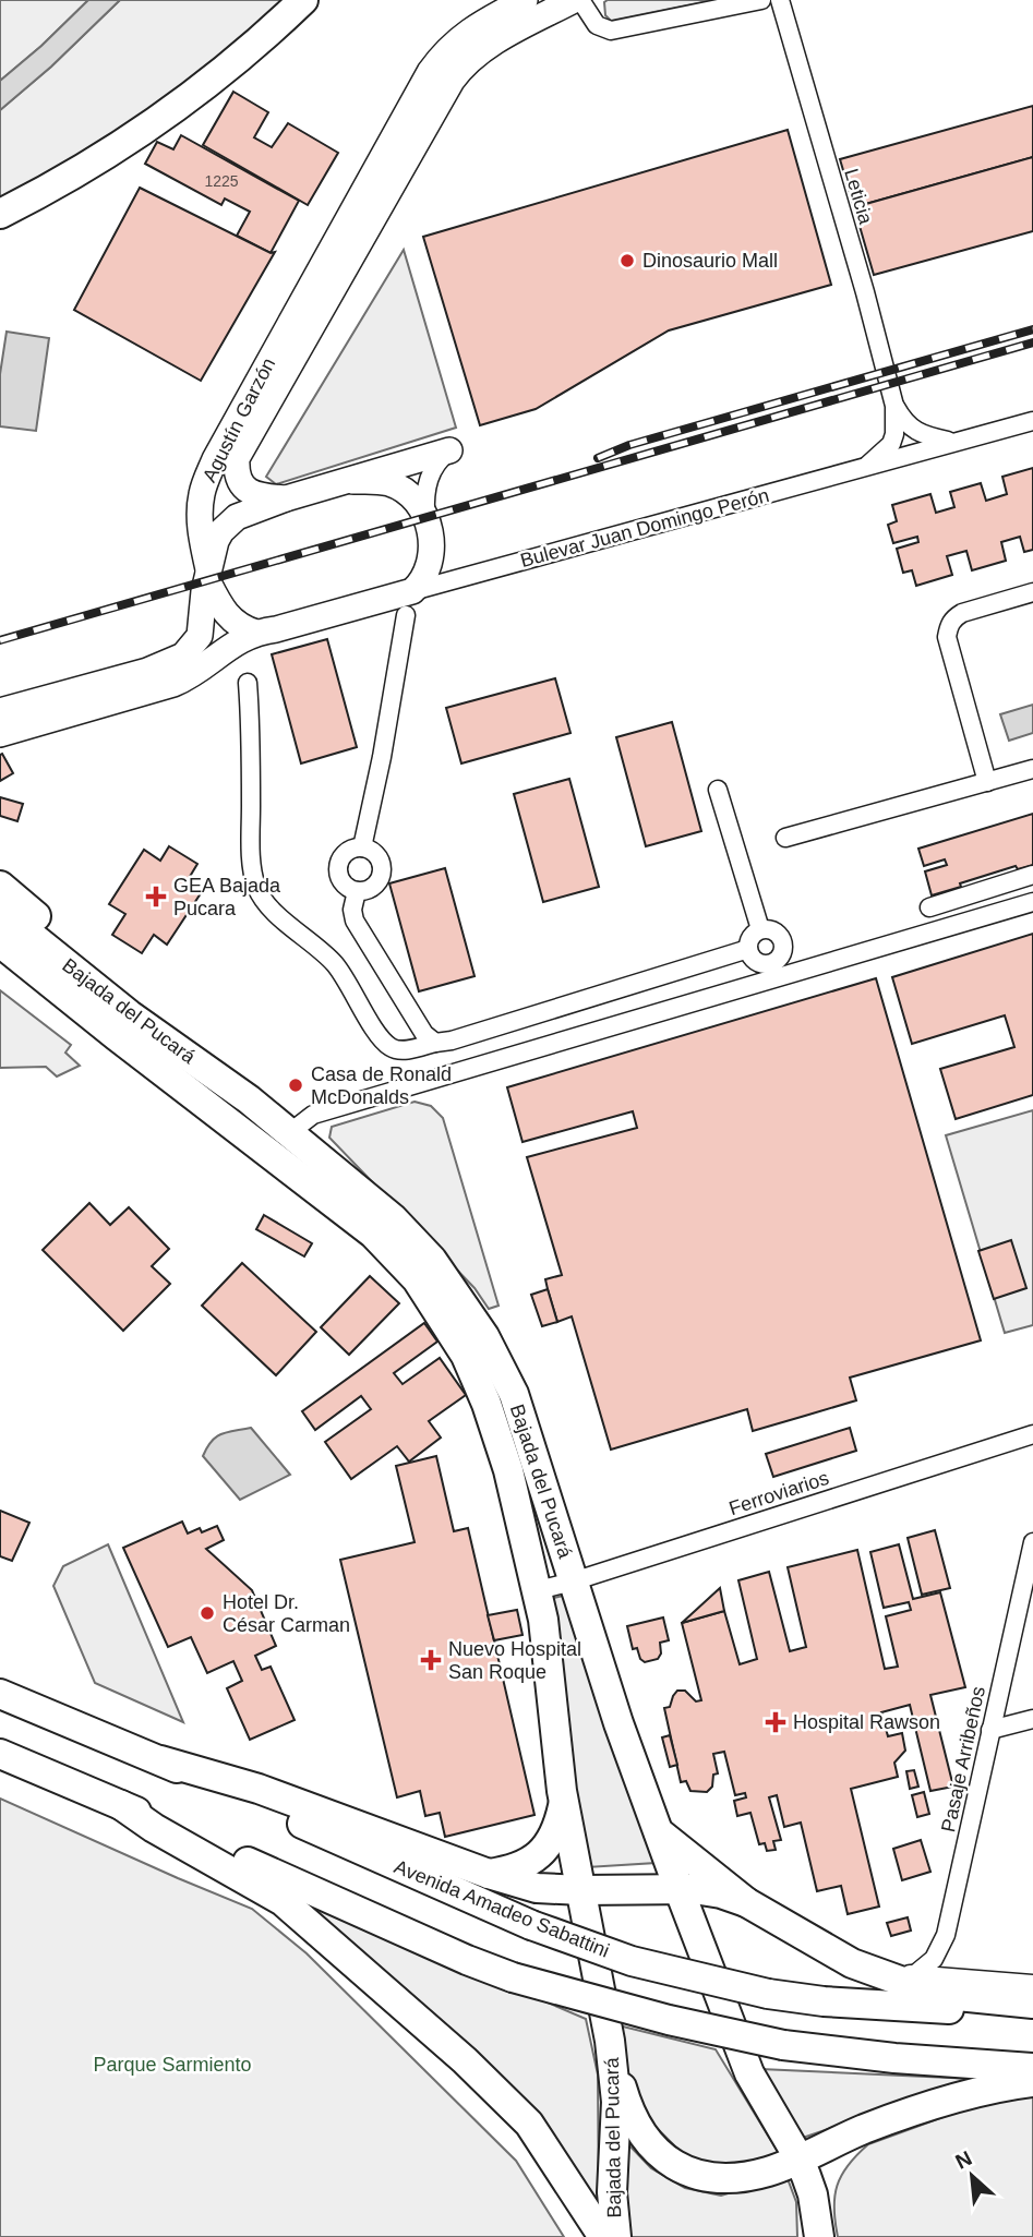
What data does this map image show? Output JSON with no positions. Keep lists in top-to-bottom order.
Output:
{
  "streets": {
    "main road": [
      "Agustín Garzón",
      "Bulevar Juan Domingo Perón",
      "Bajada del Pucará",
      "Avenida Amadeo Sabattini"
    ],
    "street": ["Leticia", "Ferroviarios", "Pasaje Arribeños"]
  },
  "crossings": [
    ["Leticia", "Bulevar Juan Domingo Perón"],
    ["Agustín Garzón", "Bulevar Juan Domingo Perón"],
    ["Bajada del Pucará", "Ferroviarios"]
  ],
  "parks": ["Parque Sarmiento"],
  "places": {
    "other": ["Dinosaurio Mall", "Casa de Ronald McDonalds", "Hotel Dr. César Carman"],
    "health": ["GEA Bajada Pucara", "Nuevo Hospital San Roque", "Hospital Rawson"]
  },
  "house_numbers": ["1225"],
  "north": "top left"
}
